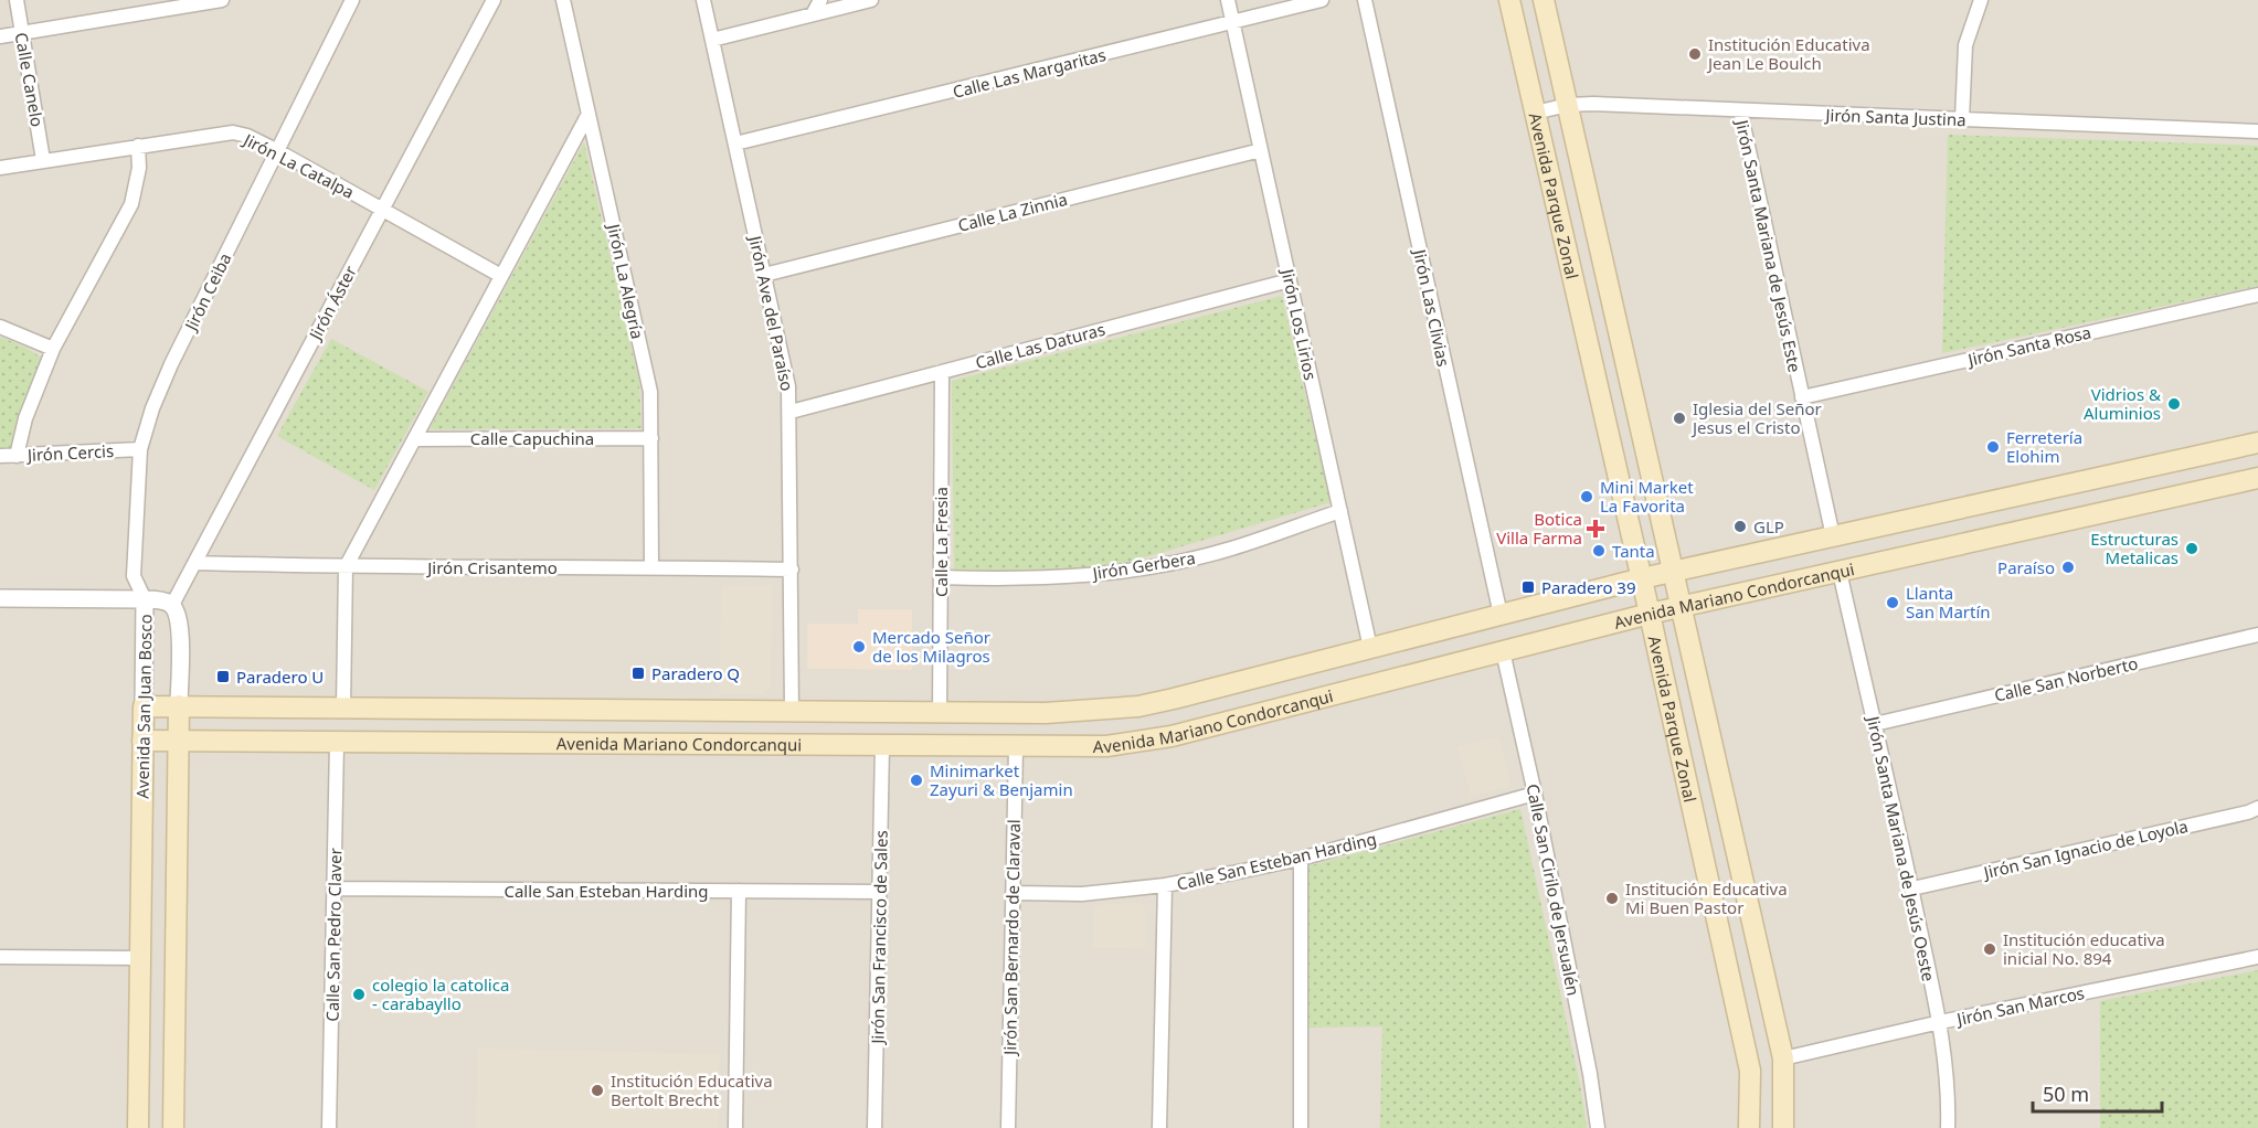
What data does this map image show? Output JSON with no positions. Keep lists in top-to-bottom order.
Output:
{
  "streets": {
    "main road": ["Avenida Parque Zonal", "Avenida Mariano Condorcanqui", "Avenida San Juan Bosco"],
    "street": [
      "Calle Las Margaritas",
      "Calle Canelo",
      "Jirón Santa Justina",
      "Jirón La Catalpa",
      "Calle La Zinnia",
      "Jirón Santa Mariana de Jesús Este",
      "Jirón La Alegría",
      "Jirón Ceiba",
      "Jirón Áster",
      "Jirón Las Clivias",
      "Jirón Ave del Paraíso",
      "Jirón Los Lirios",
      "Calle Las Daturas",
      "Jirón Santa Rosa",
      "Calle Capuchina",
      "Jirón Cercis",
      "Calle La Fresia",
      "Jirón Gerbera",
      "Jirón Crisantemo",
      "Calle San Norberto",
      "Jirón Santa Mariana de Jesús Oeste",
      "Jirón San Ignacio de Loyola",
      "Calle San Esteban Harding",
      "Calle San Cirilo de Jersualén",
      "Calle San Pedro Claver",
      "Jirón San Francisco de Sales",
      "Jirón San Bernardo de Claraval",
      "Jirón San Marcos"
    ]
  },
  "crossings": [
    ["Calle Las Margaritas", "Jirón Ave del Paraíso"],
    ["Calle Las Margaritas", "Jirón Los Lirios"],
    ["Calle Canelo", "Jirón La Catalpa"],
    ["Jirón Santa Justina", "Avenida Parque Zonal"],
    ["Jirón Santa Justina", "Jirón Santa Mariana de Jesús Este"],
    ["Jirón La Catalpa", "Jirón Ceiba"],
    ["Jirón La Catalpa", "Jirón Áster"],
    ["Avenida Parque Zonal", "Avenida Mariano Condorcanqui"],
    ["Avenida Parque Zonal", "Jirón San Marcos"],
    ["Calle La Zinnia", "Jirón Ave del Paraíso"],
    ["Calle La Zinnia", "Jirón Los Lirios"],
    ["Jirón Santa Mariana de Jesús Este", "Jirón Santa Rosa"],
    ["Jirón Santa Mariana de Jesús Este", "Avenida Mariano Condorcanqui"],
    ["Jirón La Alegría", "Calle Capuchina"],
    ["Jirón La Alegría", "Jirón Crisantemo"],
    ["Jirón Ceiba", "Jirón Cercis"],
    ["Jirón Ceiba", "Avenida San Juan Bosco"],
    ["Jirón Áster", "Jirón Crisantemo"],
    ["Jirón Áster", "Avenida San Juan Bosco"],
    ["Jirón Las Clivias", "Avenida Mariano Condorcanqui"],
    ["Jirón Ave del Paraíso", "Calle Las Daturas"],
    ["Jirón Ave del Paraíso", "Jirón Crisantemo"],
    ["Jirón Ave del Paraíso", "Avenida Mariano Condorcanqui"],
    ["Jirón Los Lirios", "Calle Las Daturas"],
    ["Jirón Los Lirios", "Jirón Gerbera"],
    ["Jirón Los Lirios", "Avenida Mariano Condorcanqui"],
    ["Calle Las Daturas", "Calle La Fresia"],
    ["Calle La Fresia", "Jirón Gerbera"],
    ["Calle La Fresia", "Avenida Mariano Condorcanqui"],
    ["Avenida Mariano Condorcanqui", "Avenida San Juan Bosco"],
    ["Avenida Mariano Condorcanqui", "Jirón Santa Mariana de Jesús Oeste"],
    ["Avenida Mariano Condorcanqui", "Calle San Cirilo de Jersualén"],
    ["Avenida Mariano Condorcanqui", "Calle San Pedro Claver"],
    ["Avenida Mariano Condorcanqui", "Jirón San Francisco de Sales"],
    ["Avenida Mariano Condorcanqui", "Jirón San Bernardo de Claraval"],
    ["Calle San Norberto", "Jirón Santa Mariana de Jesús Oeste"],
    ["Jirón Santa Mariana de Jesús Oeste", "Jirón San Ignacio de Loyola"],
    ["Jirón Santa Mariana de Jesús Oeste", "Jirón San Marcos"],
    ["Calle San Esteban Harding", "Calle San Cirilo de Jersualén"],
    ["Calle San Esteban Harding", "Calle San Pedro Claver"],
    ["Calle San Esteban Harding", "Jirón San Francisco de Sales"],
    ["Calle San Esteban Harding", "Jirón San Bernardo de Claraval"]
  ],
  "places": {
    "other": [
      "Institución Educativa Jean Le Boulch",
      "Vidrios & Aluminios",
      "Iglesia del Señor Jesus el Cristo",
      "Ferretería Elohim",
      "Mini Market La Favorita",
      "GLP",
      "Estructuras Metalicas",
      "Tanta",
      "Paraíso",
      "Llanta San Martín",
      "Mercado Señor de los Milagros",
      "Minimarket Zayuri & Benjamin",
      "Institución Educativa Mi Buen Pastor",
      "Institución educativa inicial No. 894",
      "colegio la catolica - carabayllo",
      "Institución Educativa Bertolt Brecht"
    ],
    "health": ["Botica Villa Farma"],
    "transit": ["Paradero 39", "Paradero Q", "Paradero U"]
  },
  "scale_bar": "50 m"
}
